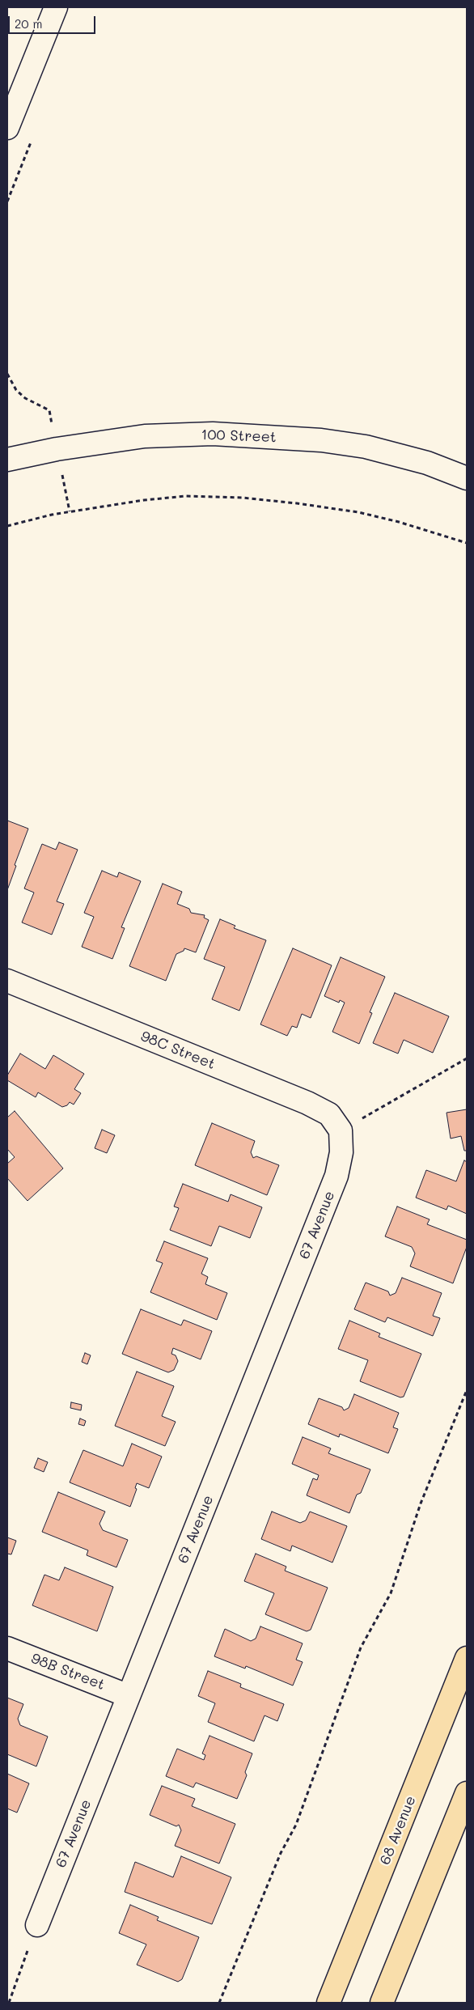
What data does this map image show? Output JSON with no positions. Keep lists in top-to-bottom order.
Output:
{
  "streets": {
    "main road": ["68 Avenue"],
    "street": [
      "100 Street",
      "98C Street",
      "67 Avenue",
      "98B Street"
    ]
  },
  "crossings": [
    ["98C Street", "67 Avenue"],
    ["67 Avenue", "98B Street"]
  ],
  "scale_bar": "20 m"
}
